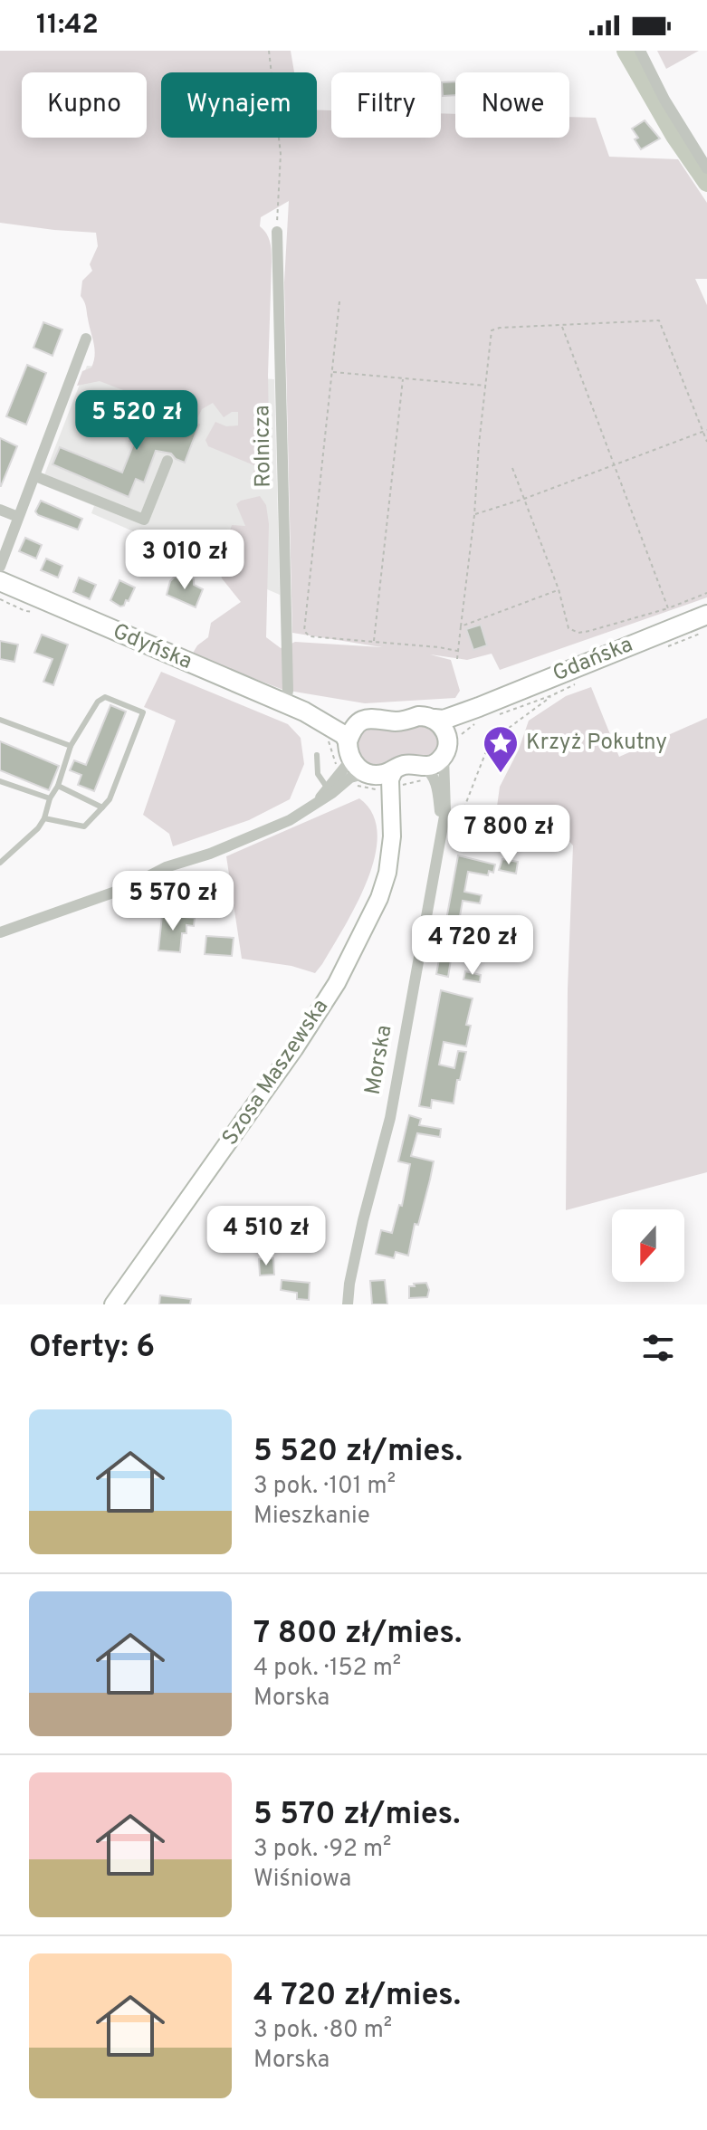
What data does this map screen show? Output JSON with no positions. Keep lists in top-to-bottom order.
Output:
{
  "streets": {
    "main road": ["Gdyńska", "Gdańska", "Szosa Maszewska"],
    "street": ["Rolnicza", "Morska"]
  },
  "crossings": [
    ["Rolnicza", "Gdyńska"],
    ["Gdyńska", "Gdańska"],
    ["Gdyńska", "Szosa Maszewska"],
    ["Gdańska", "Morska"]
  ],
  "places": {
    "place": ["Krzyż Pokutny"]
  },
  "north": "bottom",
  "page": {
    "status": "11:42",
    "chip": [
      "Kupno",
      "Wynajem",
      "Filtry",
      "Nowe"
    ],
    "price": [
      "5 520 zł",
      "3 010 zł",
      "7 800 zł",
      "5 570 zł",
      "4 720 zł",
      "4 510 zł"
    ],
    "heading": "Oferty: 6",
    "list": [
      {
        "name": "5 520 zł/mies.",
        "note": "3 pok. · 101 m² · Mieszkanie"
      },
      {
        "name": "7 800 zł/mies.",
        "note": "4 pok. · 152 m² · Morska"
      },
      {
        "name": "5 570 zł/mies.",
        "note": "3 pok. · 92 m² · Wiśniowa"
      },
      {
        "name": "4 720 zł/mies.",
        "note": "3 pok. · 80 m² · Morska"
      }
    ]
  }
}
